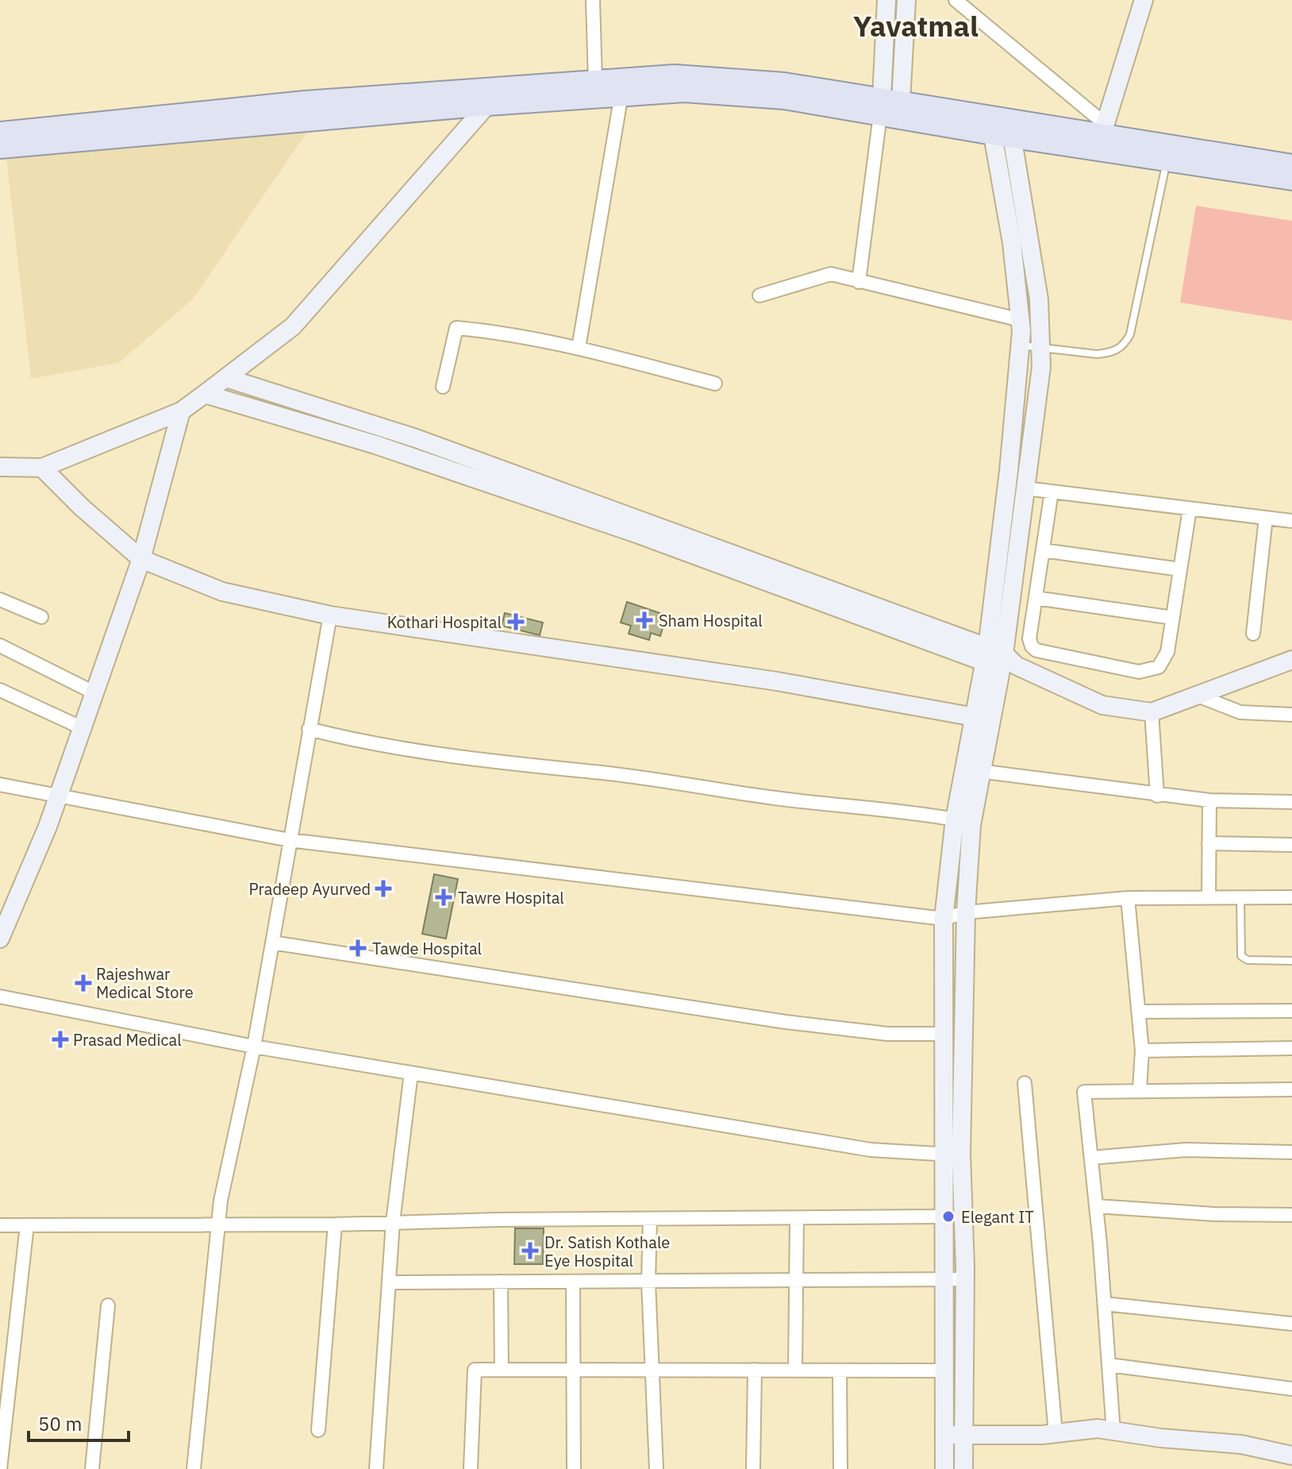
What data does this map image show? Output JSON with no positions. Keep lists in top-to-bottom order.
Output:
{
  "districts": ["Yavatmal"],
  "places": {
    "health": [
      "Sham Hospital",
      "Kothari Hospital",
      "Pradeep Ayurved",
      "Tawre Hospital",
      "Tawde Hospital",
      "Rajeshwar Medical Store",
      "Prasad Medical",
      "Dr. Satish Kothale Eye Hospital"
    ],
    "other": ["Elegant IT"]
  },
  "scale_bar": "50 m"
}
